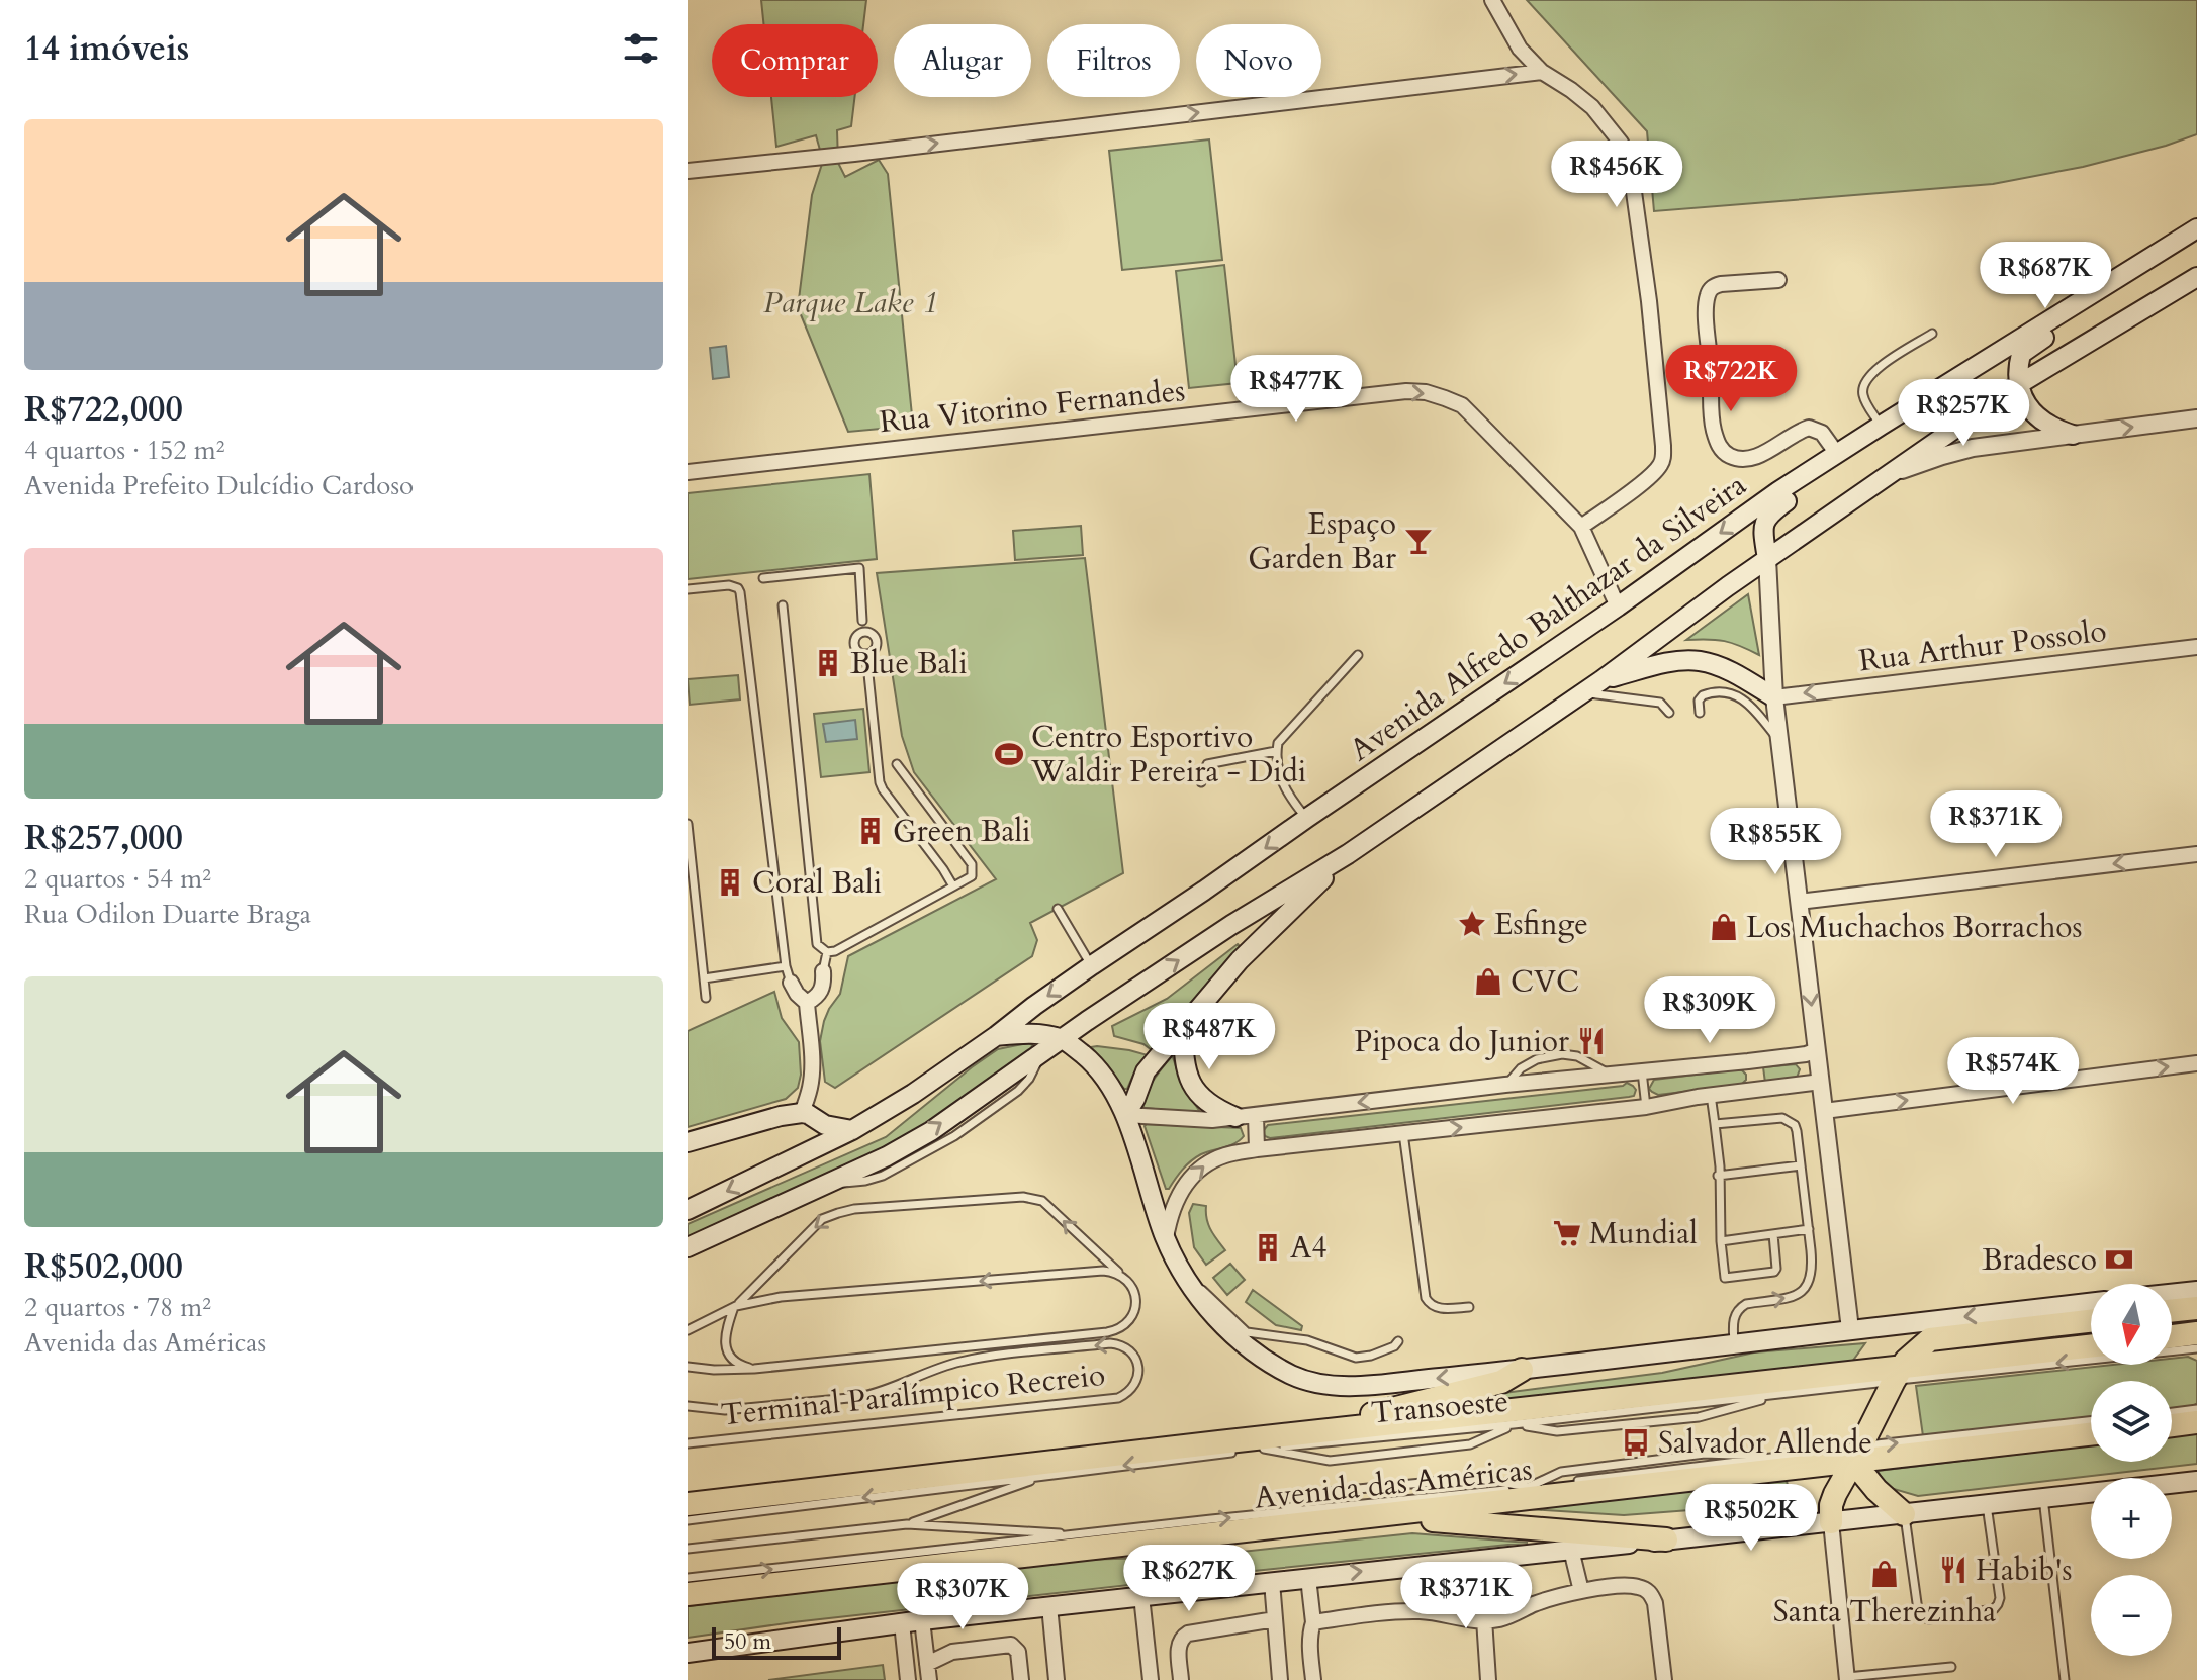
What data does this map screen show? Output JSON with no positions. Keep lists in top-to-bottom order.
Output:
{
  "streets": {
    "highway": ["Avenida das Américas"],
    "main road": ["Avenida Alfredo Balthazar da Silveira"],
    "street": ["Rua Vitorino Fernandes", "Rua Arthur Possolo"],
    "lane": ["Terminal Paralímpico Recreio", "Transoeste"]
  },
  "crossings": [
    ["Rua Vitorino Fernandes", "Avenida Alfredo Balthazar da Silveira"],
    ["Transoeste", "Avenida das Américas"]
  ],
  "one_way": ["Rua Vitorino Fernandes", "Rua Arthur Possolo"],
  "parks": ["Parque Lake 1"],
  "places": {
    "bar": ["Espaço Garden Bar"],
    "building": [
      "Blue Bali",
      "Green Bali",
      "Coral Bali",
      "A4"
    ],
    "sports": ["Centro Esportivo Waldir Pereira - Didi"],
    "place": ["Esfinge"],
    "shop": ["Los Muchachos Borrachos", "CVC", "Santa Therezinha"],
    "restaurant": ["Pipoca do Junior", "Habib's"],
    "supermarket": ["Mundial"],
    "bank": ["Bradesco"],
    "bus stop": ["Salvador Allende"]
  },
  "scale_bar": "50 m",
  "north": "bottom",
  "page": {
    "heading": "14 imóveis",
    "chip": [
      "Comprar",
      "Alugar",
      "Filtros",
      "Novo"
    ],
    "list": [
      {
        "name": "R$722,000",
        "note": "4 quartos · 152 m² · Avenida Prefeito Dulcídio Cardoso"
      },
      {
        "name": "R$257,000",
        "note": "2 quartos · 54 m² · Rua Odilon Duarte Braga"
      },
      {
        "name": "R$502,000",
        "note": "2 quartos · 78 m² · Avenida das Américas"
      }
    ],
    "price": [
      "R$456K",
      "R$687K",
      "R$722K",
      "R$477K",
      "R$257K",
      "R$371K",
      "R$855K",
      "R$309K",
      "R$487K",
      "R$574K",
      "R$502K",
      "R$627K",
      "R$371K",
      "R$307K"
    ],
    "map_buttons": ["+", "−"],
    "scale": "50 m"
  }
}
